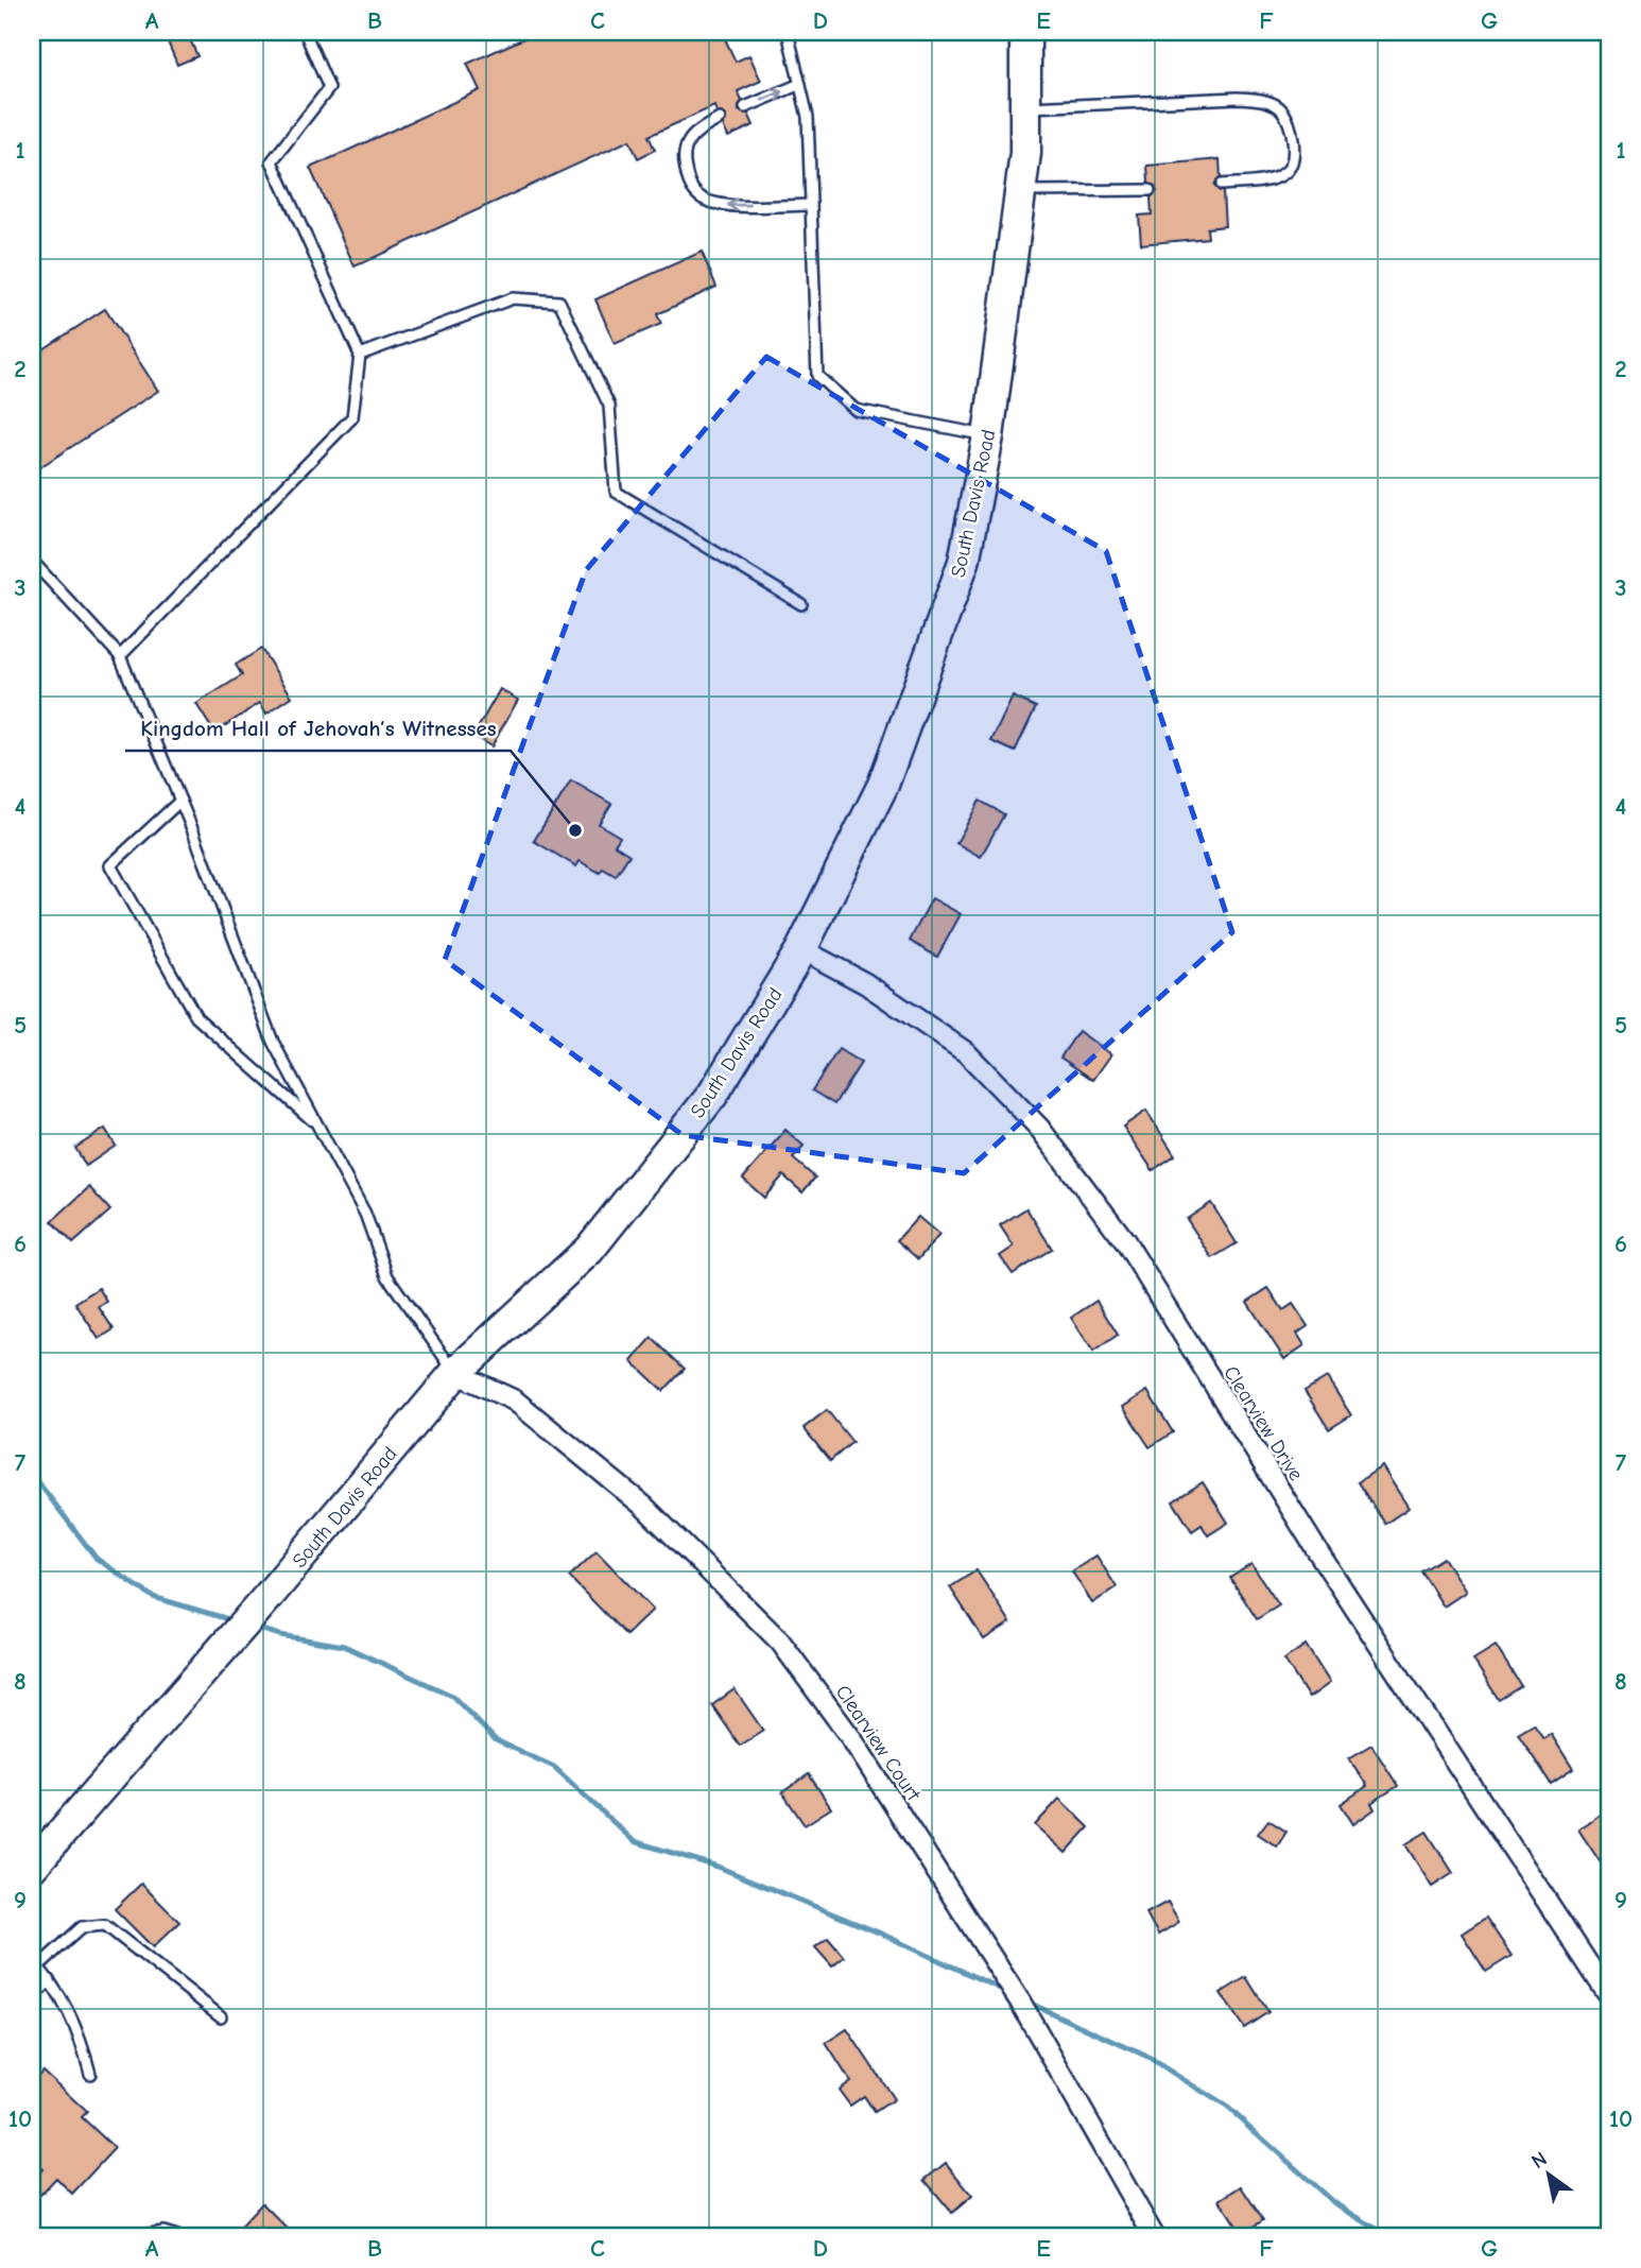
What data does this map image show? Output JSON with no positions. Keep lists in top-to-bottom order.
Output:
{
  "streets": {
    "main road": ["South Davis Road"],
    "street": ["Clearview Drive", "Clearview Court"]
  },
  "crossings": [
    ["South Davis Road", "Clearview Drive"],
    ["South Davis Road", "Clearview Court"]
  ],
  "places": ["Kingdom Hall of Jehovah’s Witnesses"],
  "north": "top left",
  "grid": {
    "columns": [
      "A",
      "B",
      "C",
      "D",
      "E",
      "F",
      "G"
    ],
    "rows": [
      "1",
      "2",
      "3",
      "4",
      "5",
      "6",
      "7",
      "8",
      "9",
      "10"
    ]
  }
}
